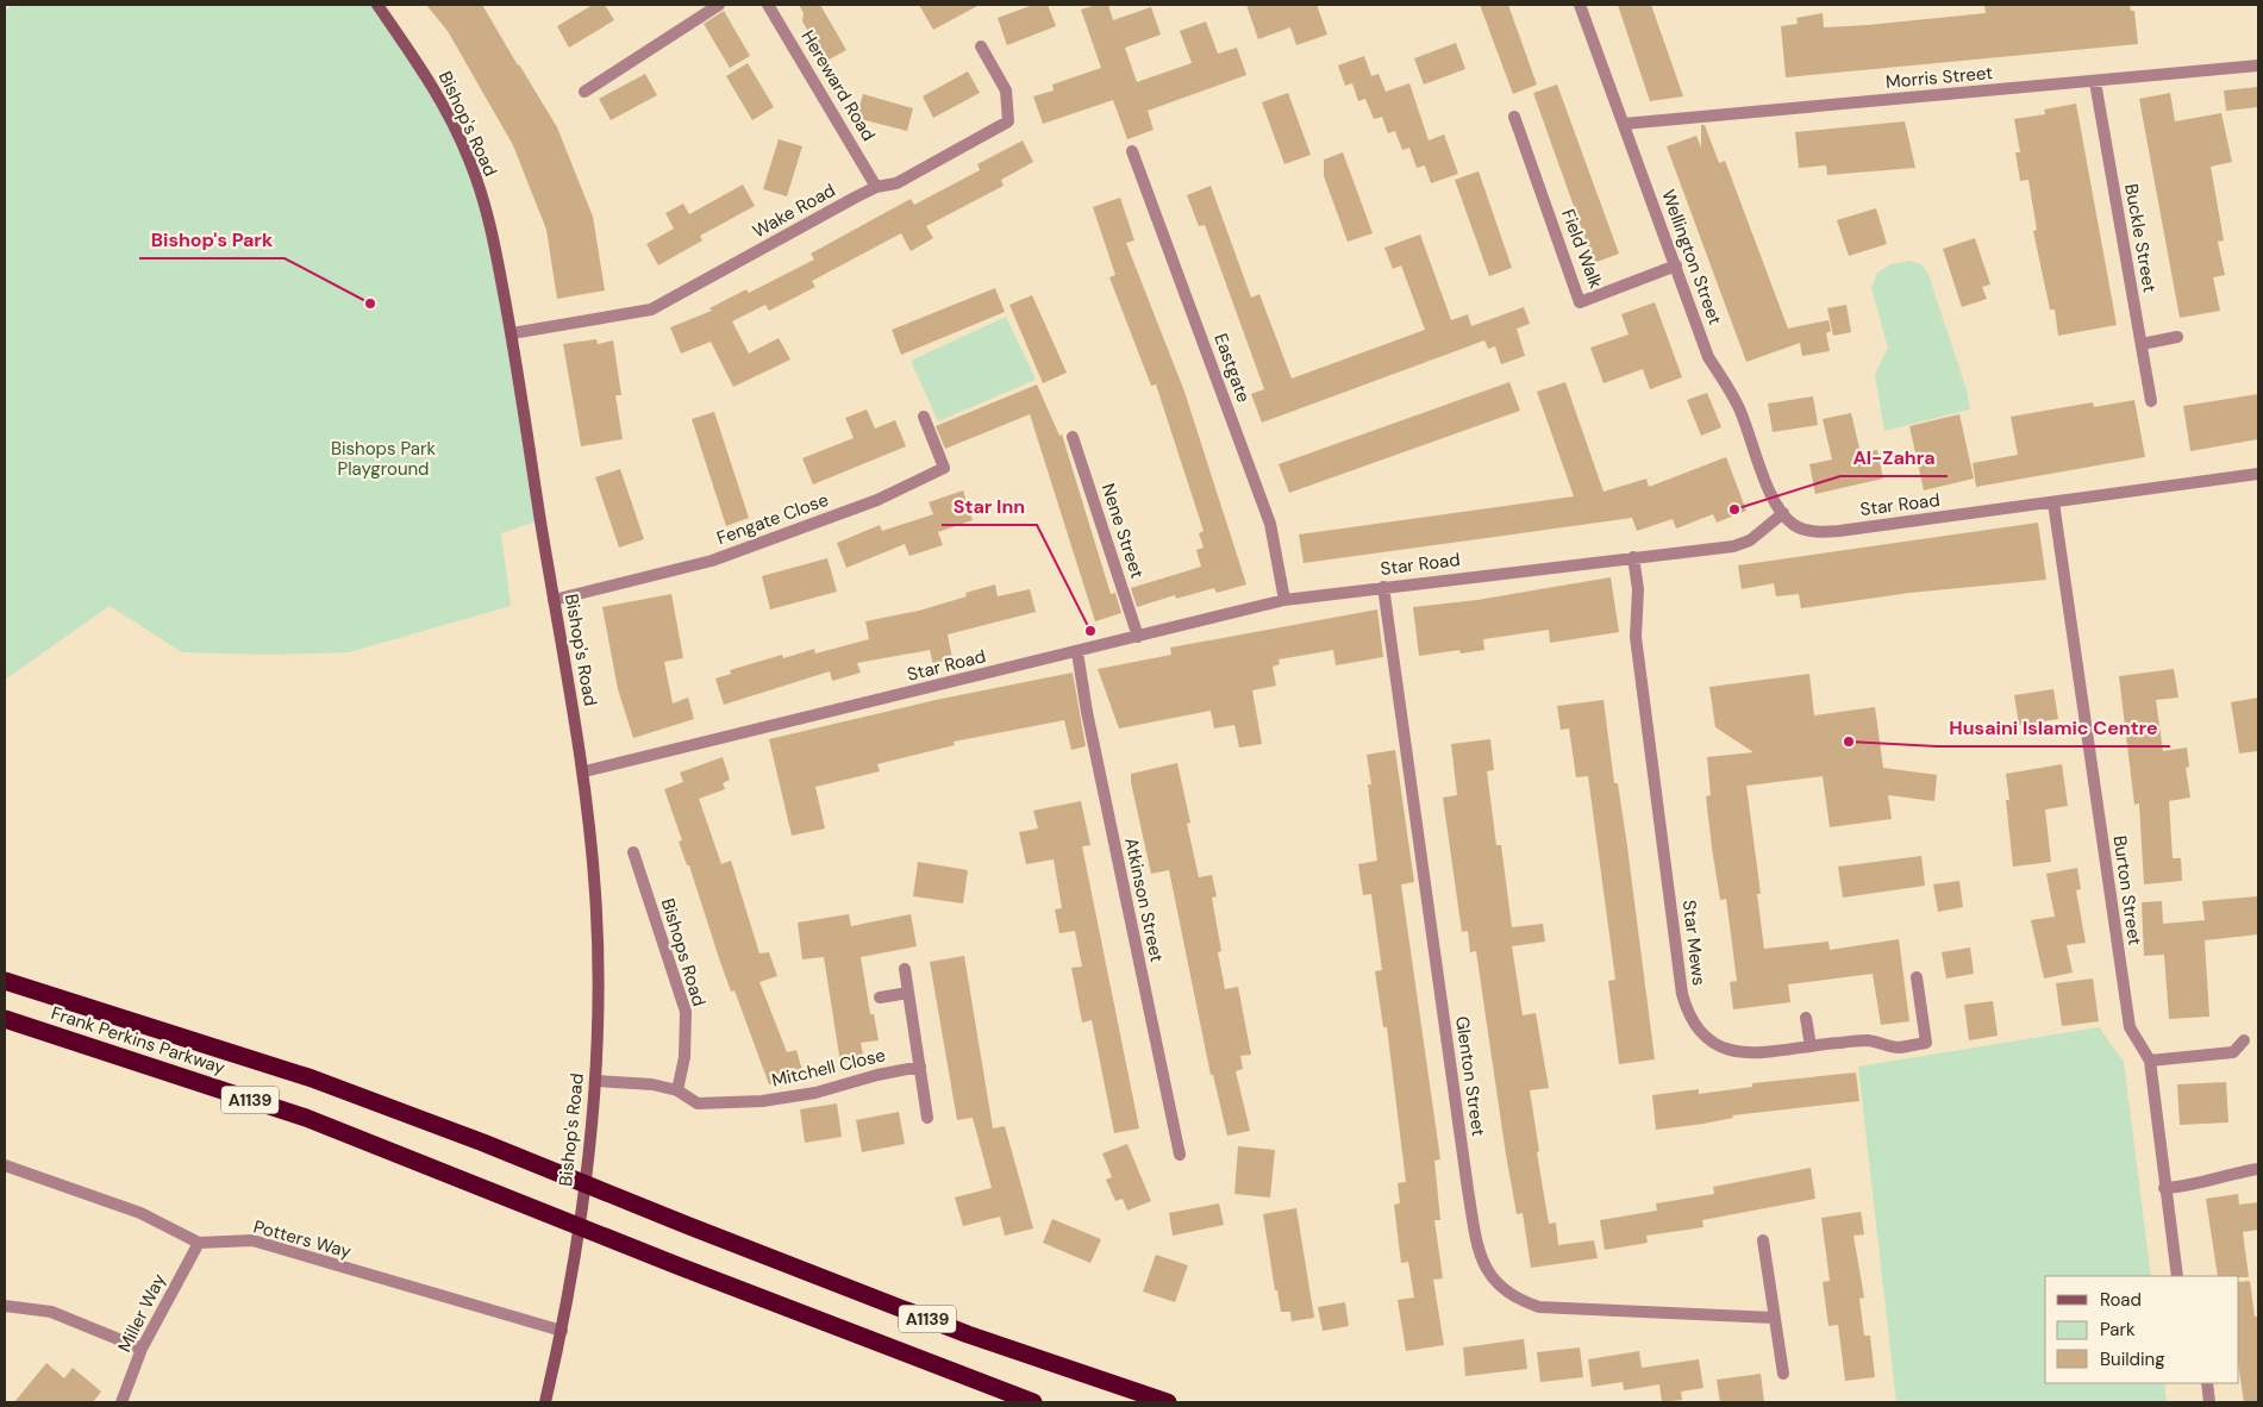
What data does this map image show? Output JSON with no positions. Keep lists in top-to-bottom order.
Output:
{
  "streets": {
    "highway": ["Frank Perkins Parkway", "A1139"],
    "street": [
      "Morris Street",
      "Hereward Road",
      "Bishop's Road",
      "Wake Road",
      "Buckle Street",
      "Field Walk",
      "Wellington Street",
      "Eastgate",
      "Star Road",
      "Fengate Close",
      "Nene Street",
      "Burton Street",
      "Atkinson Street",
      "Star Mews",
      "Bishops Road",
      "Mitchell Close",
      "Glenton Street",
      "Potters Way",
      "Miller Way"
    ]
  },
  "crossings": [
    ["Morris Street", "Buckle Street"],
    ["Morris Street", "Wellington Street"],
    ["Hereward Road", "Wake Road"],
    ["Bishop's Road", "Wake Road"],
    ["Bishop's Road", "Star Road"],
    ["Bishop's Road", "Fengate Close"],
    ["Bishop's Road", "Potters Way"],
    ["Field Walk", "Wellington Street"],
    ["Wellington Street", "Star Road"],
    ["Eastgate", "Star Road"],
    ["Star Road", "Nene Street"],
    ["Star Road", "Burton Street"],
    ["Star Road", "Atkinson Street"],
    ["Star Road", "Star Mews"],
    ["Star Road", "Glenton Street"],
    ["Bishops Road", "Mitchell Close"],
    ["Potters Way", "Miller Way"]
  ],
  "parks": ["Bishops Park Playground"],
  "places": [
    "Bishop's Park",
    "Al-Zahra",
    "Star Inn",
    "Husaini Islamic Centre"
  ],
  "legend": ["Road", "Park", "Building"]
}
